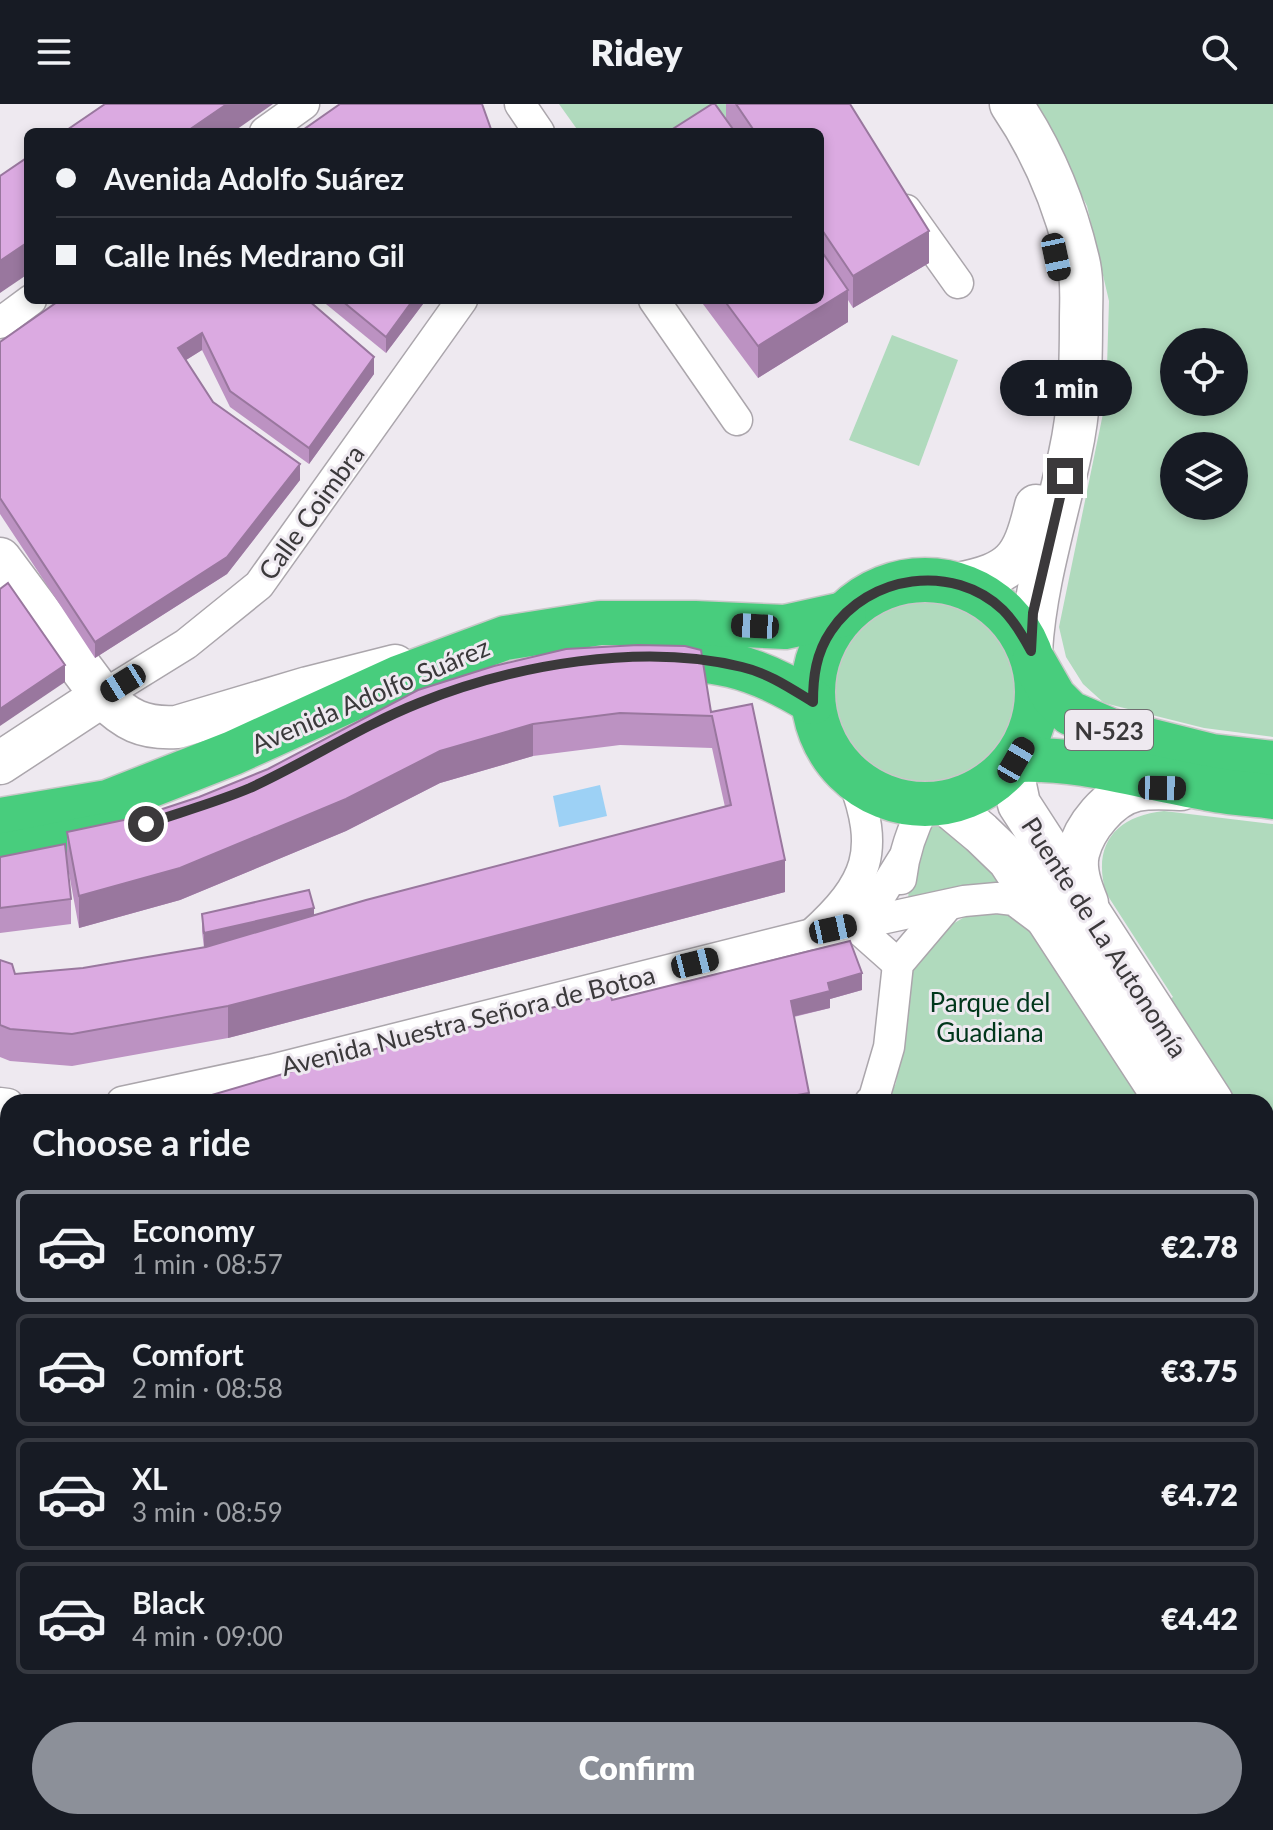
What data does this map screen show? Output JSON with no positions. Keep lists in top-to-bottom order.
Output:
{
  "streets": {
    "highway": ["Avenida Adolfo Suárez", "N-523"],
    "main road": ["Calle Coimbra", "Puente de La Autonomía"],
    "street": ["Avenida Nuestra Señora de Botoa"]
  },
  "crossings": [
    ["Avenida Adolfo Suárez", "N-523"],
    ["Avenida Adolfo Suárez", "Puente de La Autonomía"],
    ["N-523", "Puente de La Autonomía"],
    ["Puente de La Autonomía", "Avenida Nuestra Señora de Botoa"]
  ],
  "parks": ["Parque del Guadiana"],
  "page": {
    "header": "Ridey",
    "banner": ["Avenida Adolfo Suárez", "Calle Inés Medrano Gil"],
    "bubble": "1 min",
    "heading": "Choose a ride",
    "list": [
      {
        "name": "Economy",
        "note": "1 min · 08:57",
        "value": "€2.78"
      },
      {
        "name": "Comfort",
        "note": "2 min · 08:58",
        "value": "€3.75"
      },
      {
        "name": "XL",
        "note": "3 min · 08:59",
        "value": "€4.72"
      },
      {
        "name": "Black",
        "note": "4 min · 09:00",
        "value": "€4.42"
      }
    ],
    "buttons": "Confirm"
  }
}
